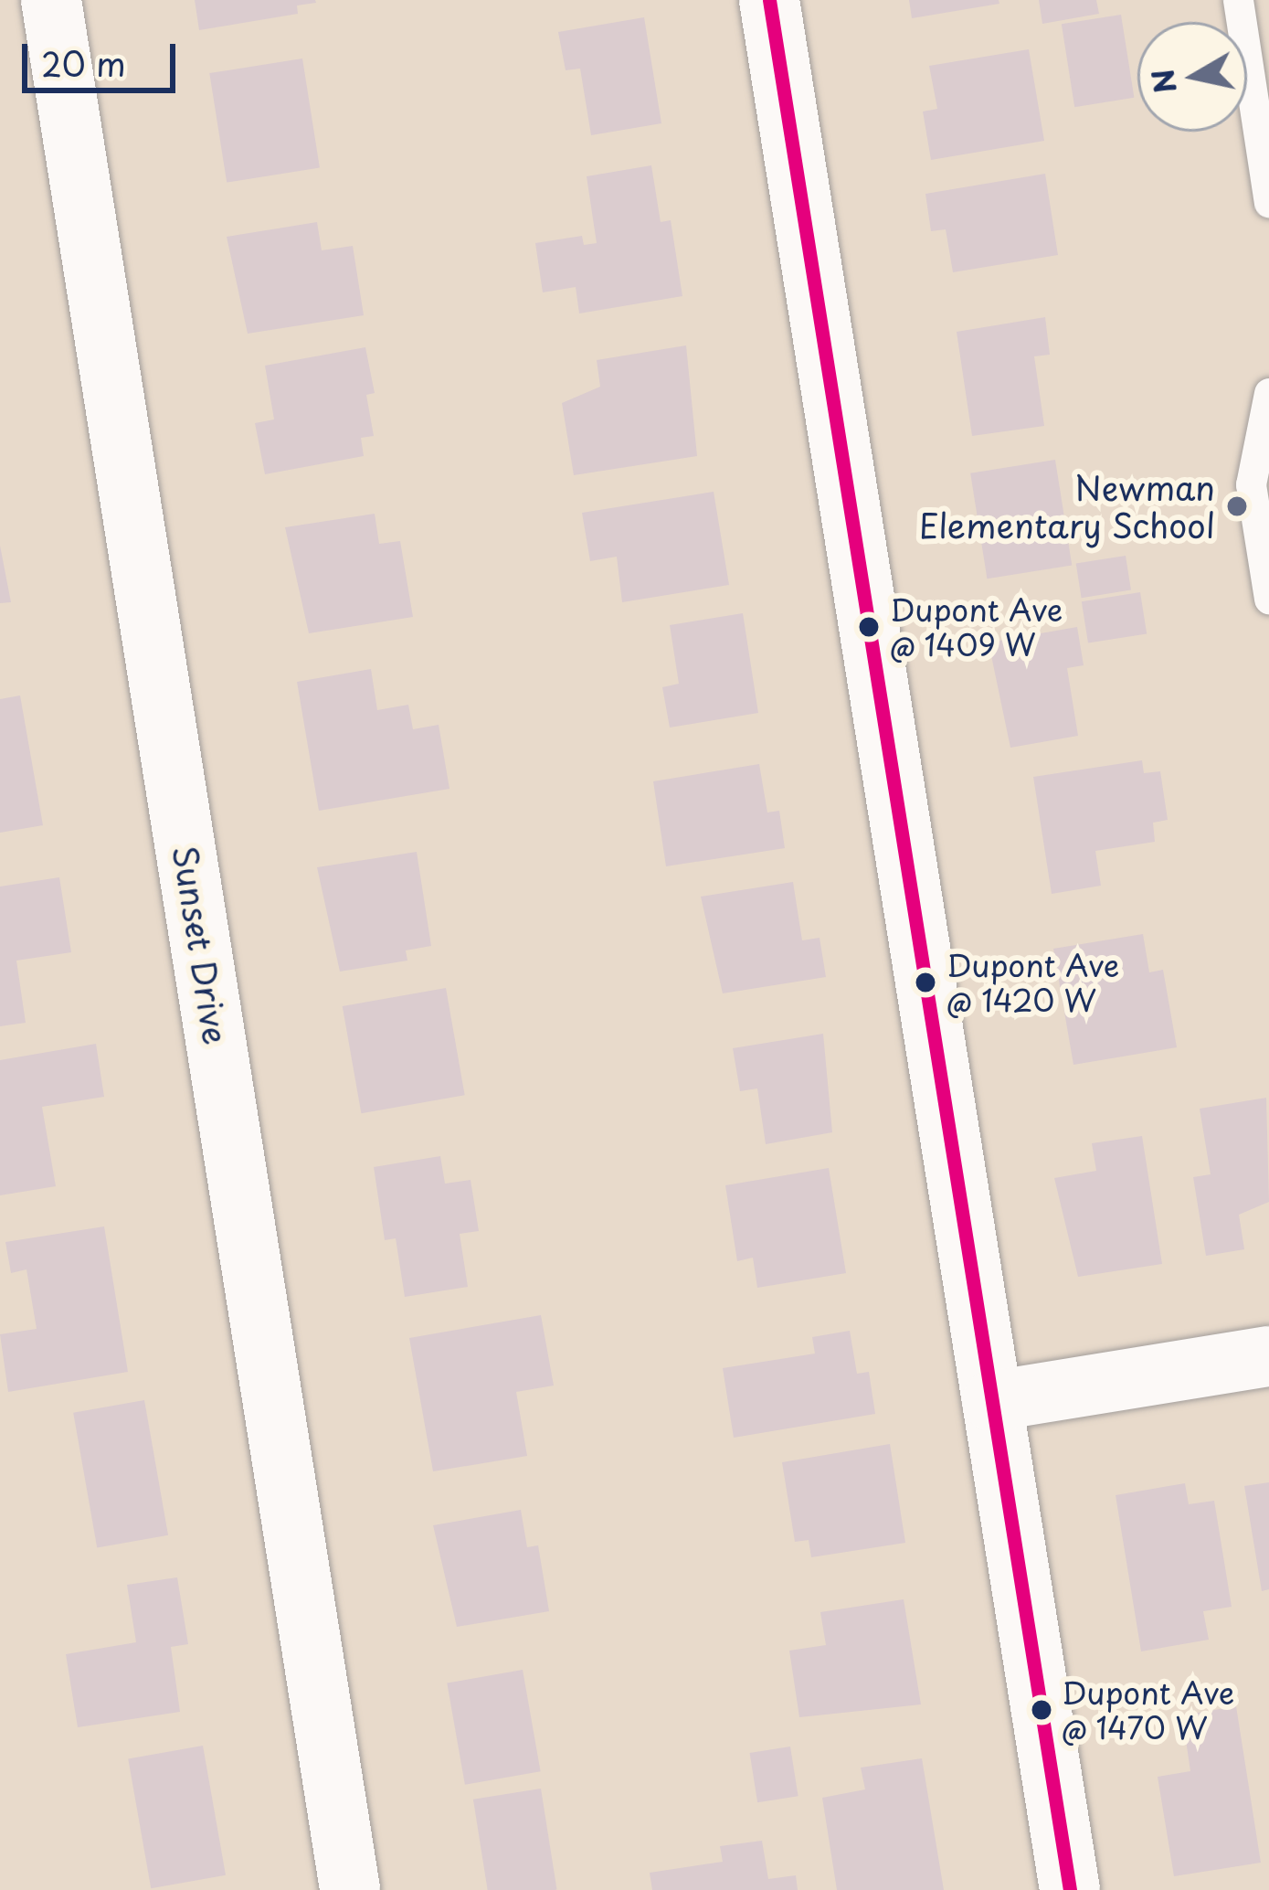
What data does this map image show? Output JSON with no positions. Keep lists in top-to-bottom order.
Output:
{
  "streets": {
    "street": ["Sunset Drive"]
  },
  "places": [
    "Newman Elementary School",
    "Dupont Ave @ 1409 W",
    "Dupont Ave @ 1420 W",
    "Dupont Ave @ 1470 W"
  ],
  "scale_bar": "20 m",
  "north": "left"
}
